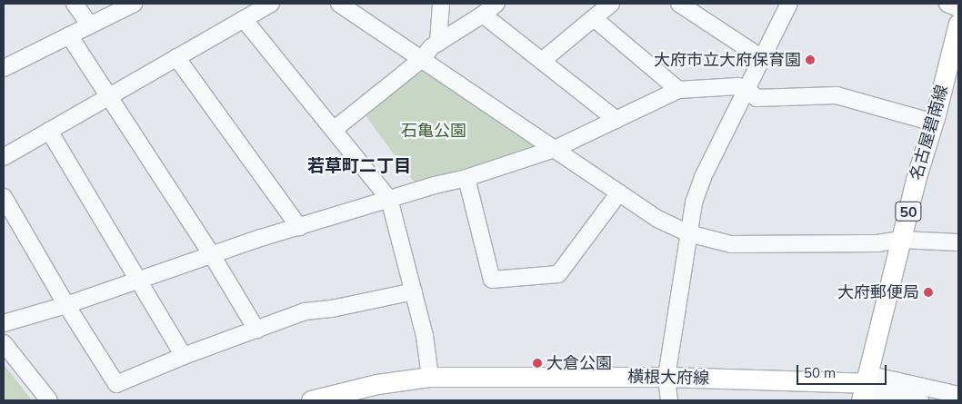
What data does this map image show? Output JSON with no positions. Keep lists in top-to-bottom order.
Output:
{
  "streets": {
    "main road": ["名古屋碧南線", "50", "横根大府線"]
  },
  "crossings": [
    ["名古屋碧南線", "横根大府線"]
  ],
  "districts": ["若草町二丁目"],
  "parks": ["石亀公園"],
  "places": ["大府市立大府保育園", "大府郵便局", "大倉公園"],
  "scale_bar": "50 m"
}
